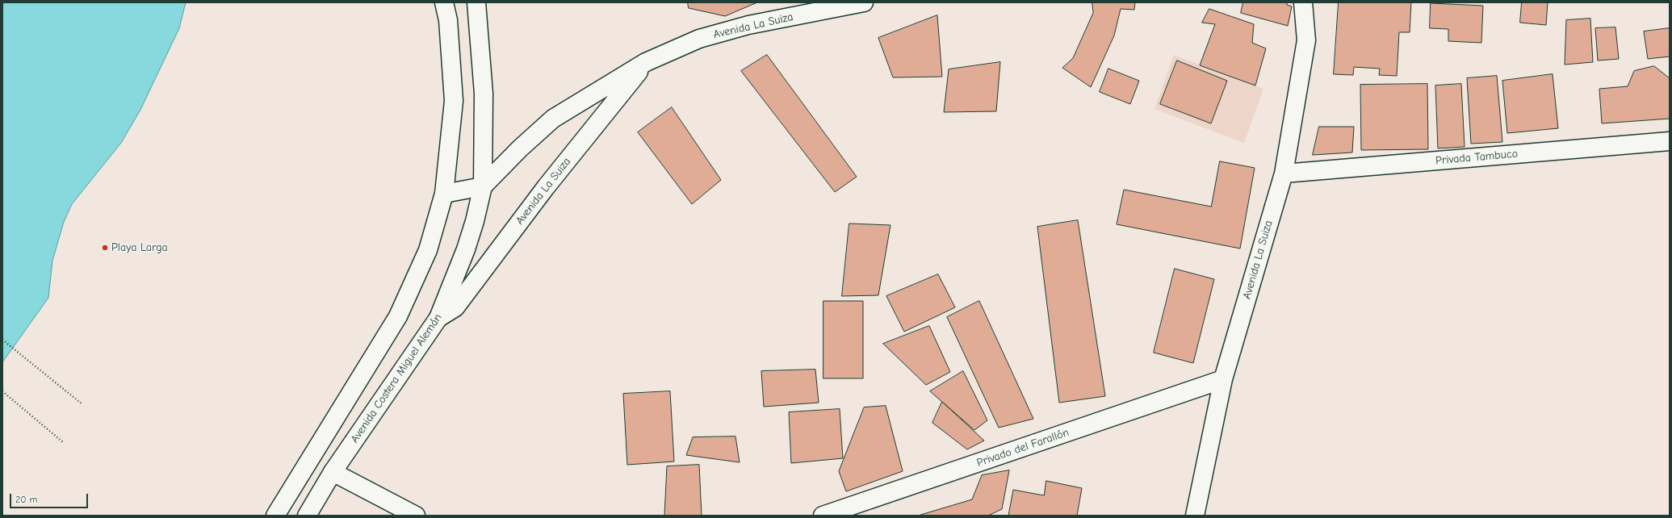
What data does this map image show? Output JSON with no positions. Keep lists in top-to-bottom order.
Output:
{
  "streets": {
    "street": [
      "Avenida La Suiza",
      "Privada Tambuco",
      "Avenida Costera Miguel Alemán",
      "Privado del Farallón"
    ]
  },
  "crossings": [
    ["Avenida La Suiza", "Privada Tambuco"],
    ["Avenida La Suiza", "Avenida Costera Miguel Alemán"],
    ["Avenida La Suiza", "Privado del Farallón"]
  ],
  "places": ["Playa Larga"],
  "scale_bar": "20 m"
}
